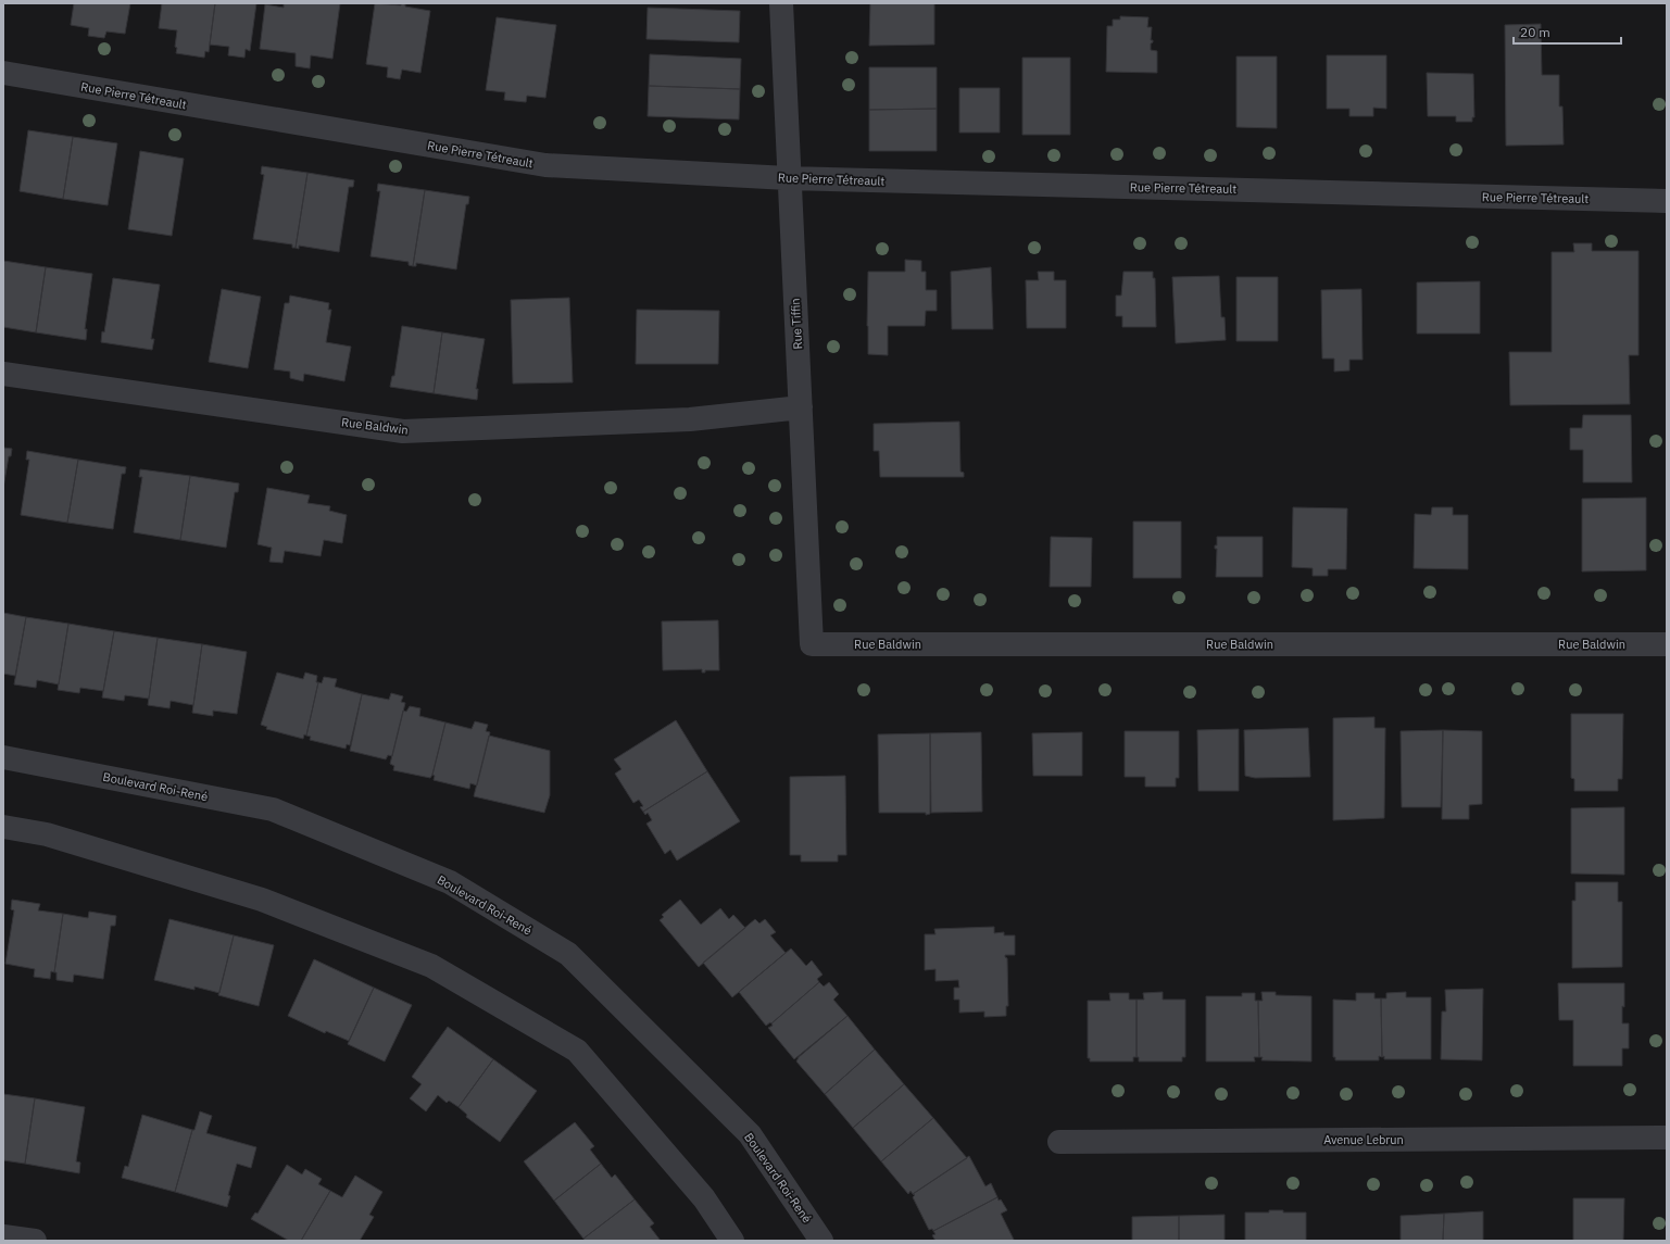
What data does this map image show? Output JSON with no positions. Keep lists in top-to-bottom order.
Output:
{
  "streets": {
    "street": [
      "Rue Pierre Tétreault",
      "Rue Tiffin",
      "Rue Baldwin",
      "Boulevard Roi-René",
      "Avenue Lebrun"
    ]
  },
  "crossings": [
    ["Rue Pierre Tétreault", "Rue Tiffin"],
    ["Rue Tiffin", "Rue Baldwin"]
  ],
  "scale_bar": "20 m"
}
